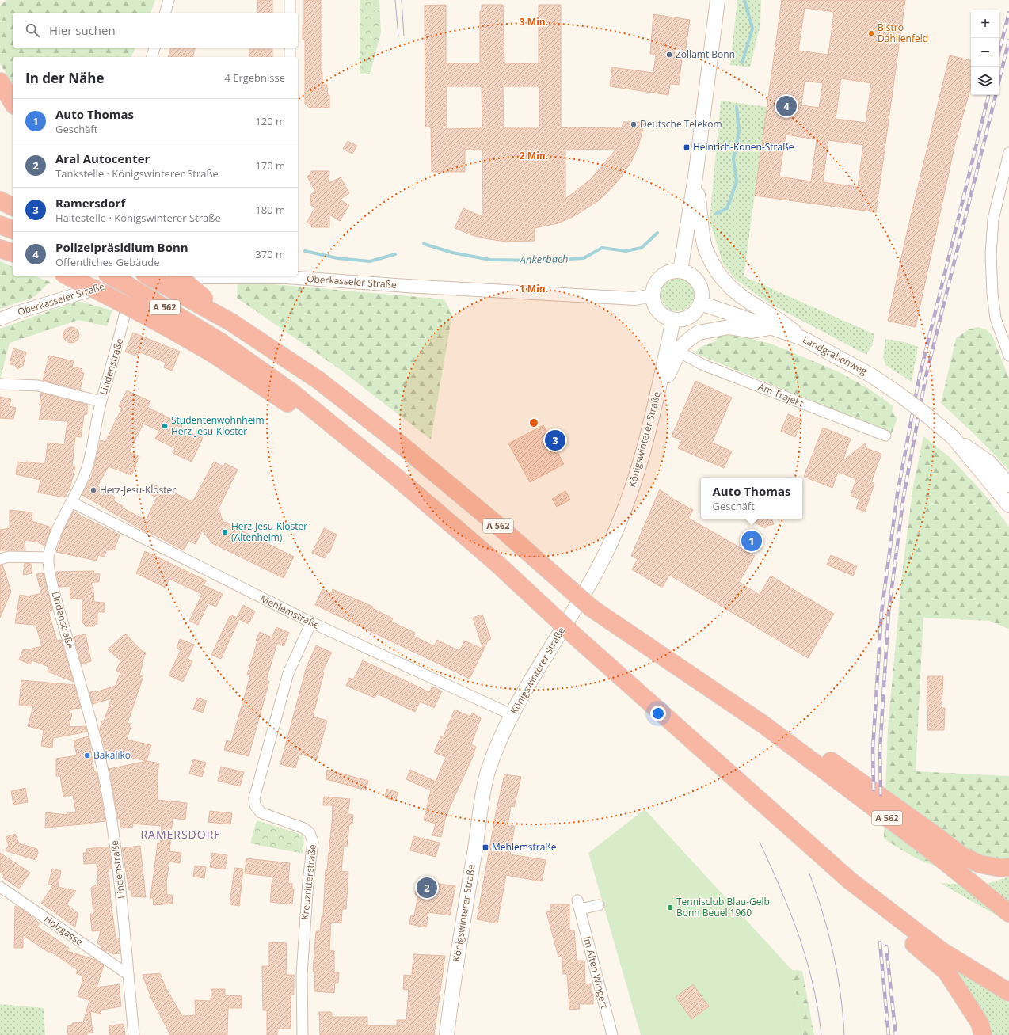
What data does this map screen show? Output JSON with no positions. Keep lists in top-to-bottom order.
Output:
{
  "streets": {
    "highway": ["A 562"],
    "main road": ["Landgrabenweg", "Königswinterer Straße"],
    "street": [
      "Oberkasseler Straße",
      "Lindenstraße",
      "Am Trajekt",
      "Mehlemstraße",
      "Kreuzritterstraße",
      "Holzgasse",
      "Im Alten Wingert"
    ]
  },
  "crossings": [
    ["Oberkasseler Straße", "A 562"],
    ["Oberkasseler Straße", "Landgrabenweg"],
    ["Oberkasseler Straße", "Lindenstraße"],
    ["Oberkasseler Straße", "Königswinterer Straße"],
    ["A 562", "Lindenstraße"],
    ["Landgrabenweg", "Königswinterer Straße"],
    ["Lindenstraße", "Mehlemstraße"],
    ["Lindenstraße", "Holzgasse"],
    ["Königswinterer Straße", "Mehlemstraße"],
    ["Mehlemstraße", "Kreuzritterstraße"]
  ],
  "districts": ["RAMERSDORF"],
  "water": ["Ankerbach"],
  "places": {
    "other": [
      "Bistro Dahlienfeld",
      "Zollamt Bonn",
      "Deutsche Telekom",
      "Studentenwohnheim Herz-Jesu-Kloster",
      "Herz-Jesu-Kloster",
      "Herz-Jesu-Kloster (Altenheim)",
      "Bakaliko",
      "Tennisclub Blau-Gelb Bonn Beuel 1960"
    ],
    "transit": ["Heinrich-Konen-Straße", "Mehlemstraße"]
  },
  "page": {
    "map_buttons": ["+", "−"],
    "search": "Hier suchen",
    "heading": ["In der Nähe", "4 Ergebnisse"],
    "pins": [
      "4",
      "3",
      "1",
      "2"
    ],
    "list": [
      {
        "mark": "1",
        "name": "Auto Thomas",
        "note": "Geschäft",
        "value": "120 m"
      },
      {
        "mark": "2",
        "name": "Aral Autocenter",
        "note": "Tankstelle · Königswinterer Straße",
        "value": "170 m"
      },
      {
        "mark": "3",
        "name": "Ramersdorf",
        "note": "Haltestelle · Königswinterer Straße",
        "value": "180 m"
      },
      {
        "mark": "4",
        "name": "Polizeipräsidium Bonn",
        "note": "Öffentliches Gebäude",
        "value": "370 m"
      }
    ],
    "popup": ["Auto Thomas", "Geschäft"]
  },
  "rings": ["3 Min.", "2 Min.", "1 Min."]
}
